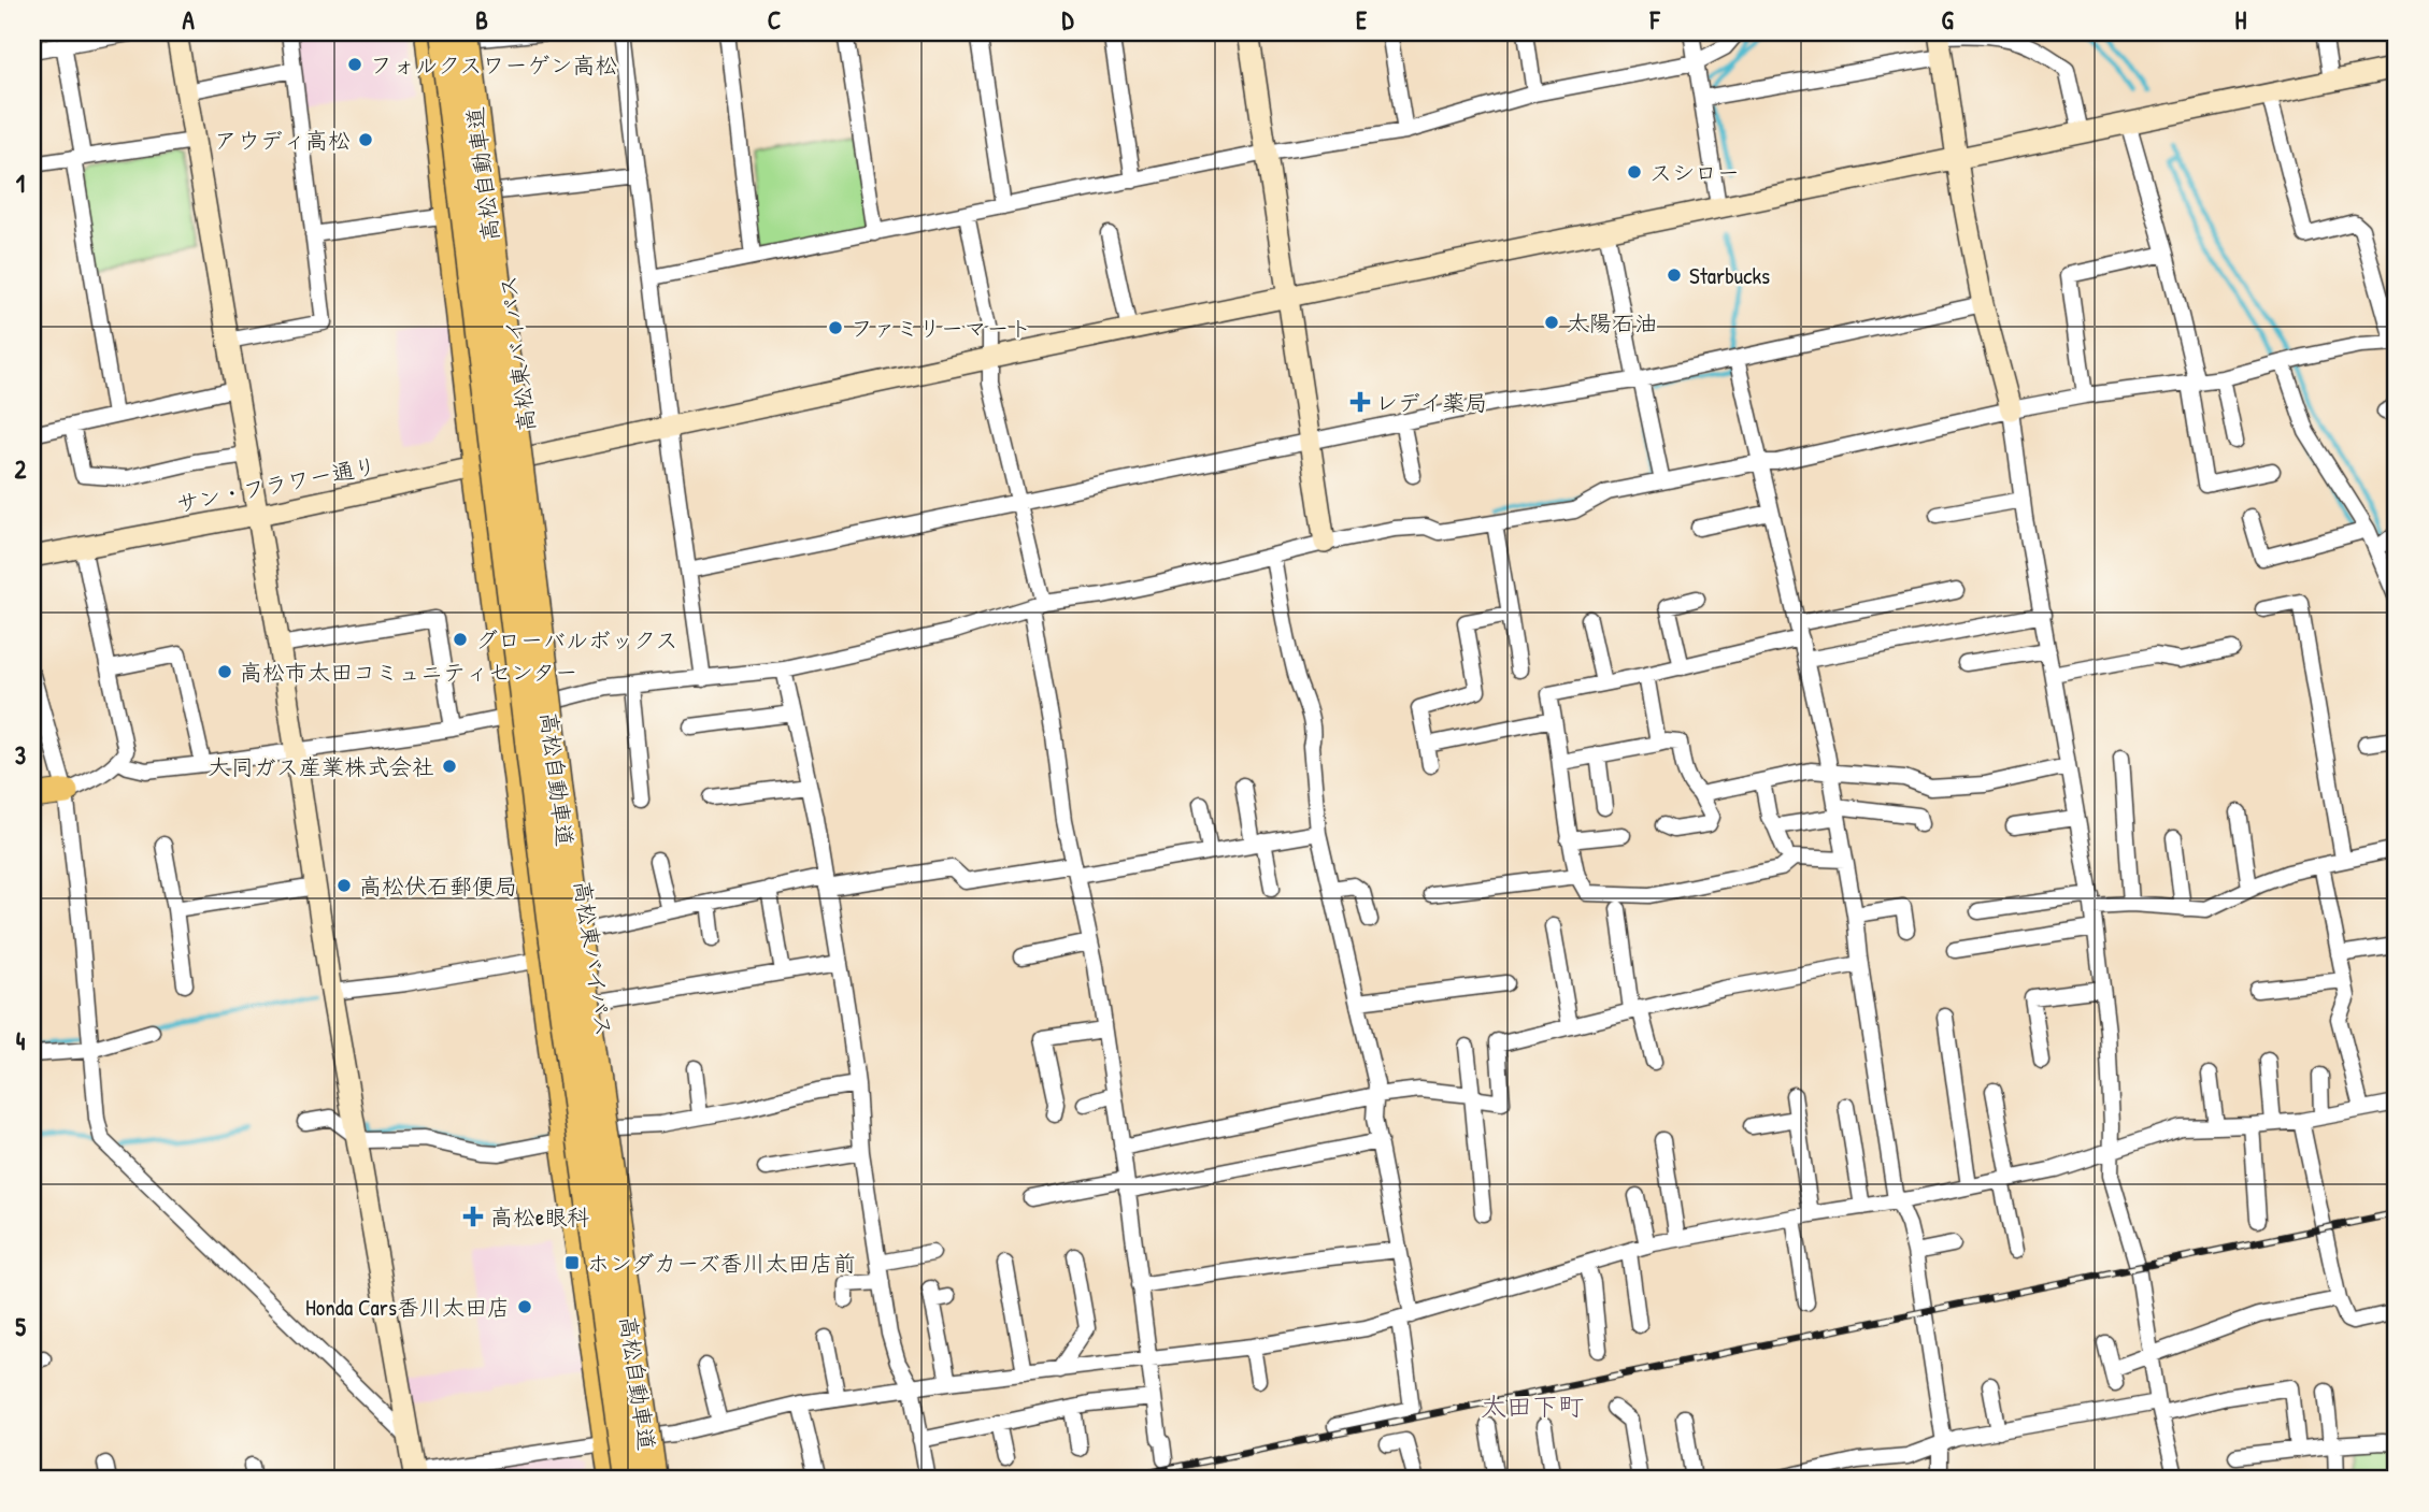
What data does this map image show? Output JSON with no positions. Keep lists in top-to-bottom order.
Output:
{
  "streets": {
    "highway": ["高松自動車道", "高松東バイパス"],
    "street": ["サン・フラワー通り"]
  },
  "crossings": [
    ["高松自動車道", "高松東バイパス"],
    ["高松東バイパス", "サン・フラワー通り"]
  ],
  "districts": ["太田下町"],
  "places": {
    "other": [
      "フォルクスワーゲン高松",
      "アウディ高松",
      "スシロー",
      "Starbucks",
      "太陽石油",
      "ファミリーマート",
      "グローバルボックス",
      "高松市太田コミュニティセンター",
      "大同ガス産業株式会社",
      "高松伏石郵便局",
      "Honda Cars香川太田店"
    ],
    "health": ["レデイ薬局", "高松e眼科"],
    "transit": ["ホンダカーズ香川太田店前"]
  },
  "grid": {
    "columns": [
      "A",
      "B",
      "C",
      "D",
      "E",
      "F",
      "G",
      "H"
    ],
    "rows": [
      "1",
      "2",
      "3",
      "4",
      "5"
    ]
  }
}
